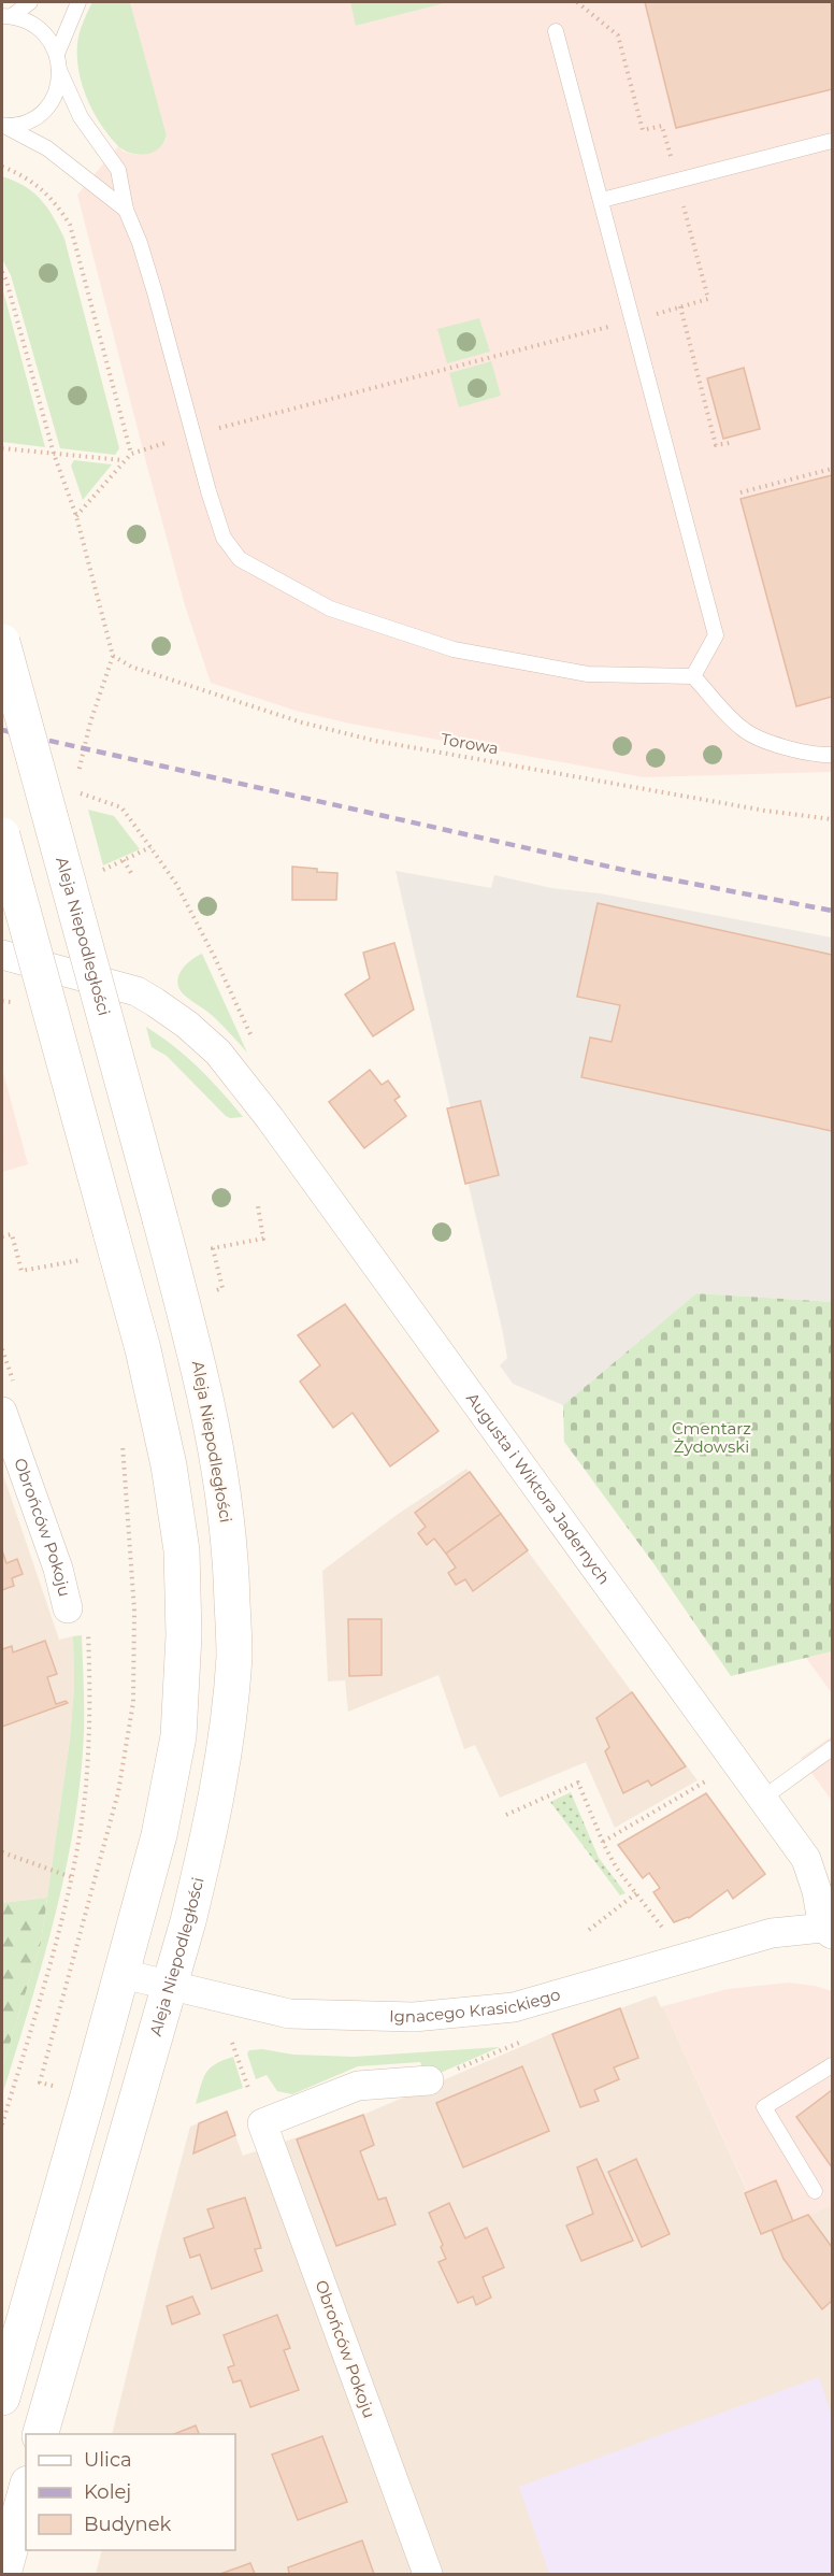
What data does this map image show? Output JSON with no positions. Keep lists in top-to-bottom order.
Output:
{
  "streets": {
    "street": [
      "Aleja Niepodległości",
      "Augusta i Wiktora Jadernych",
      "Obrońców Pokoju",
      "Ignacego Krasickiego"
    ],
    "path": ["Torowa"]
  },
  "crossings": [
    ["Aleja Niepodległości", "Ignacego Krasickiego"],
    ["Augusta i Wiktora Jadernych", "Ignacego Krasickiego"]
  ],
  "parks": ["Cmentarz Żydowski"],
  "legend": ["Ulica", "Kolej", "Budynek"]
}
